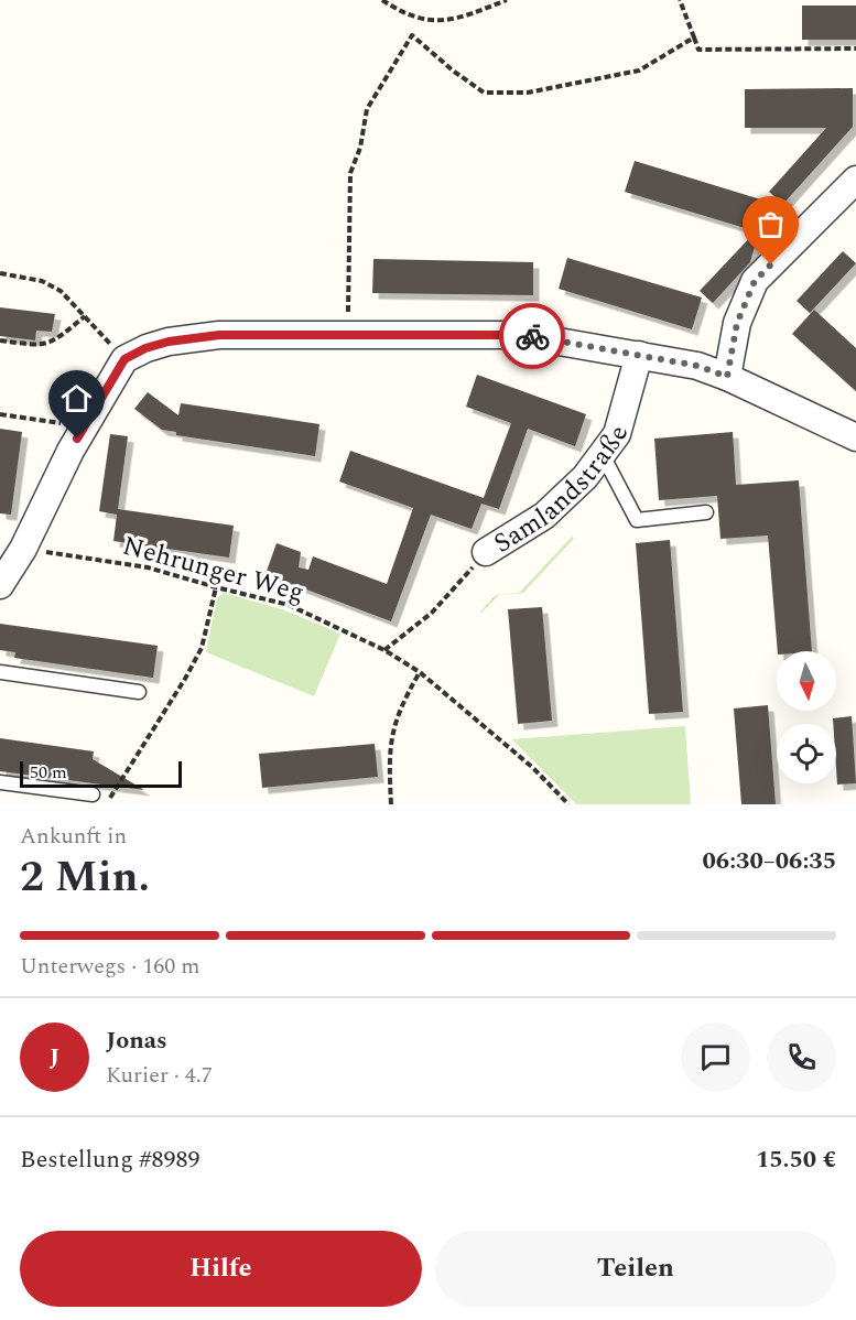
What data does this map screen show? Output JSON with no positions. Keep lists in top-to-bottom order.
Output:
{
  "streets": {
    "street": ["Samlandstraße"],
    "path": ["Nehrunger Weg"]
  },
  "crossings": [
    ["Samlandstraße", "Nehrunger Weg"]
  ],
  "scale_bar": "50 m",
  "north": "bottom",
  "page": {
    "scale": "50 m",
    "heading": ["2 Min.", "Ankunft in", "06:30–06:35"],
    "panel": [
      "Jonas",
      "Kurier · 4.7",
      "Bestellung #8989",
      "15.50 €"
    ],
    "bar": "Unterwegs · 160 m",
    "round": "J",
    "buttons": ["Hilfe", "Teilen"]
  }
}
